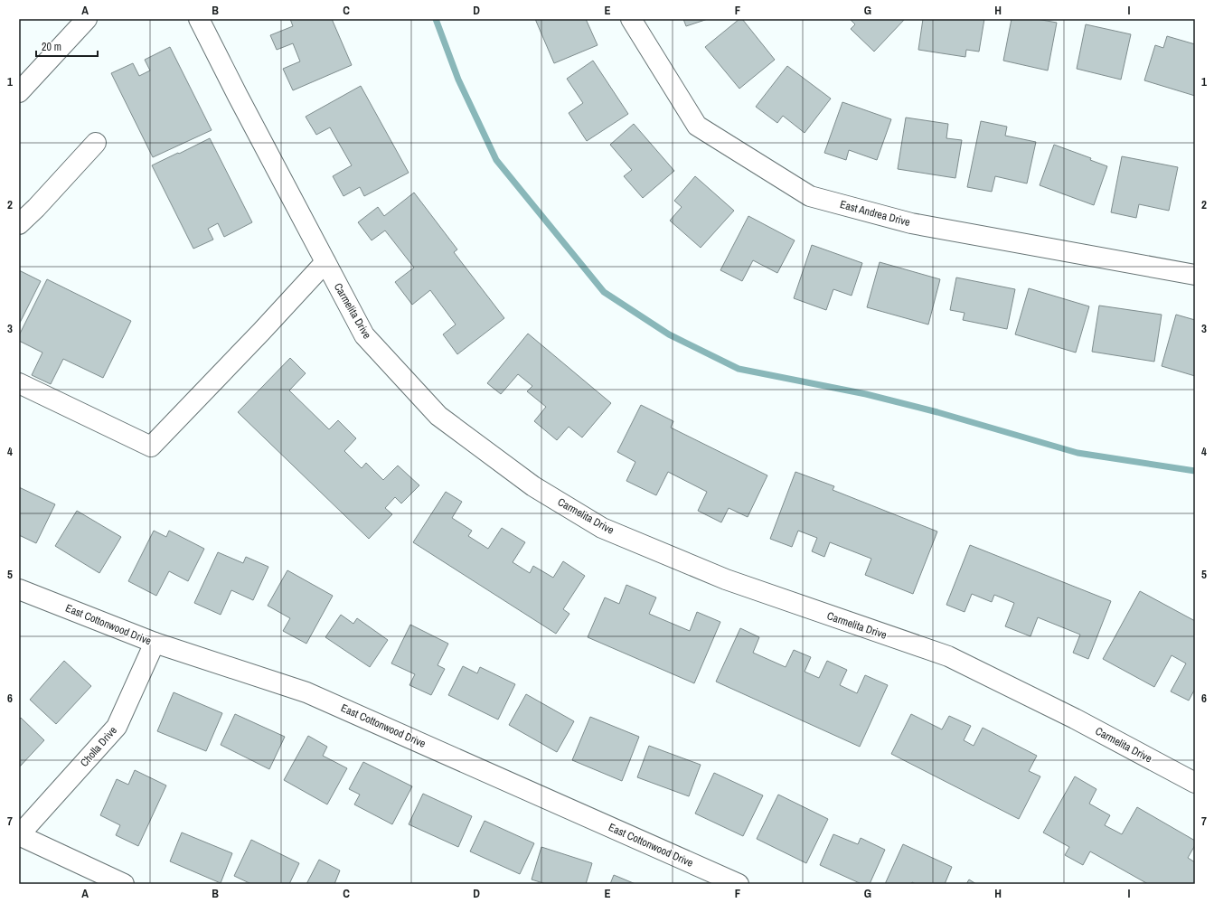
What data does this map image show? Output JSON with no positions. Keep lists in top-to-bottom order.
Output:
{
  "streets": {
    "street": [
      "East Andrea Drive",
      "Carmelita Drive",
      "East Cottonwood Drive",
      "Cholla Drive"
    ]
  },
  "crossings": [
    ["East Cottonwood Drive", "Cholla Drive"]
  ],
  "scale_bar": "20 m",
  "grid": {
    "columns": [
      "A",
      "B",
      "C",
      "D",
      "E",
      "F",
      "G",
      "H",
      "I"
    ],
    "rows": [
      "1",
      "2",
      "3",
      "4",
      "5",
      "6",
      "7"
    ]
  }
}
